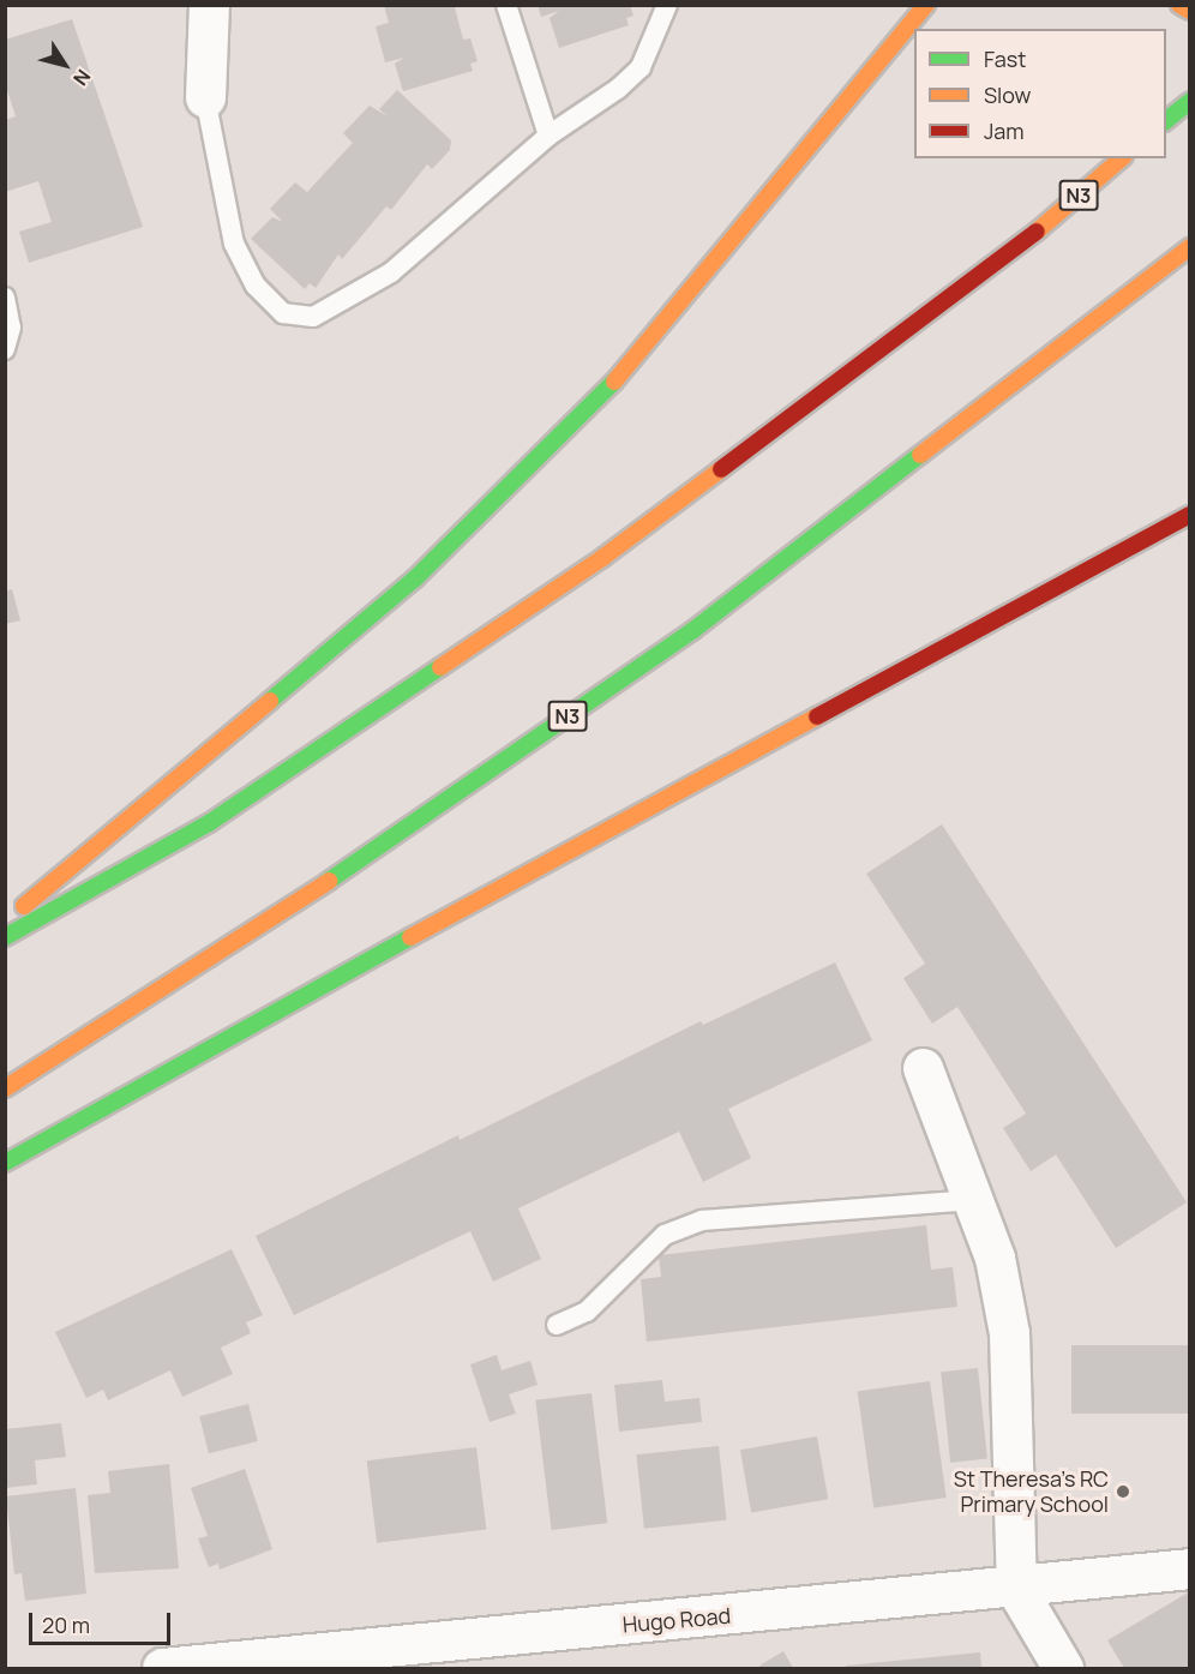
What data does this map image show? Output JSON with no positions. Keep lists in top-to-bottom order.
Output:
{
  "streets": {
    "main road": ["N3"],
    "street": ["Hugo Road"]
  },
  "places": ["St Theresa's RC Primary School"],
  "legend": ["Fast", "Slow", "Jam"],
  "scale_bar": "20 m",
  "north": "bottom right"
}
